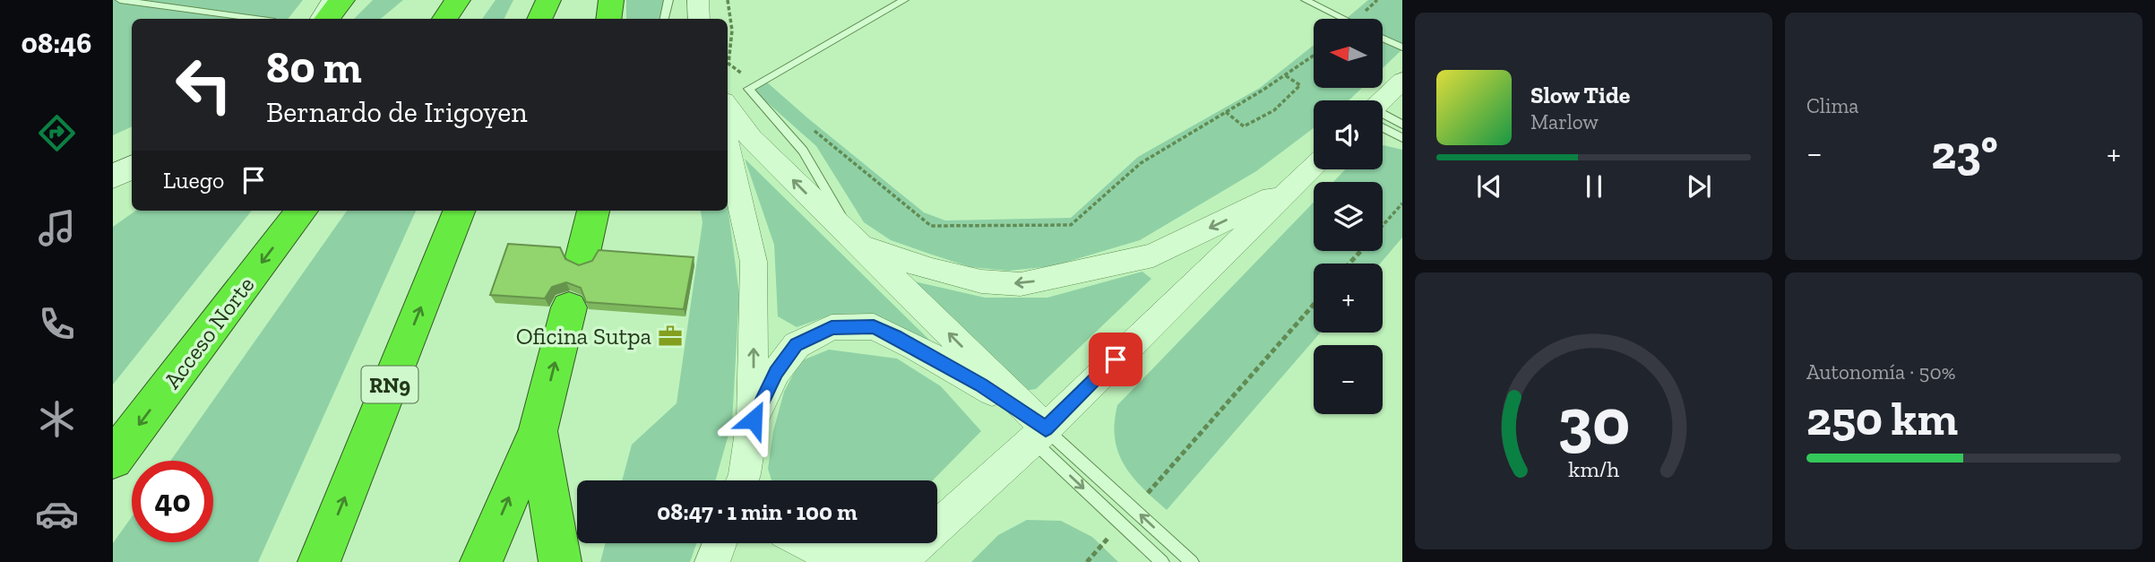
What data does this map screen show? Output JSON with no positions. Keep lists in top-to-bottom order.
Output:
{
  "streets": {
    "highway": ["Acceso Norte", "RN9"]
  },
  "places": {
    "office": ["Oficina Sutpa"]
  },
  "north": "left",
  "page": {
    "tabs": "08:46",
    "tile": [
      "Clima",
      ["Autonomía · 50%", "250 km"]
    ],
    "map_buttons": ["+", "−"],
    "turn": ["80 m", "Bernardo de Irigoyen"],
    "song": ["Slow Tide", "Marlow"],
    "heat": ["−", "23°", "+"],
    "then": "Luego",
    "limit": "40",
    "trip": "08:47 · 1 min · 100 m",
    "gauge": ["30", "km/h"]
  }
}
